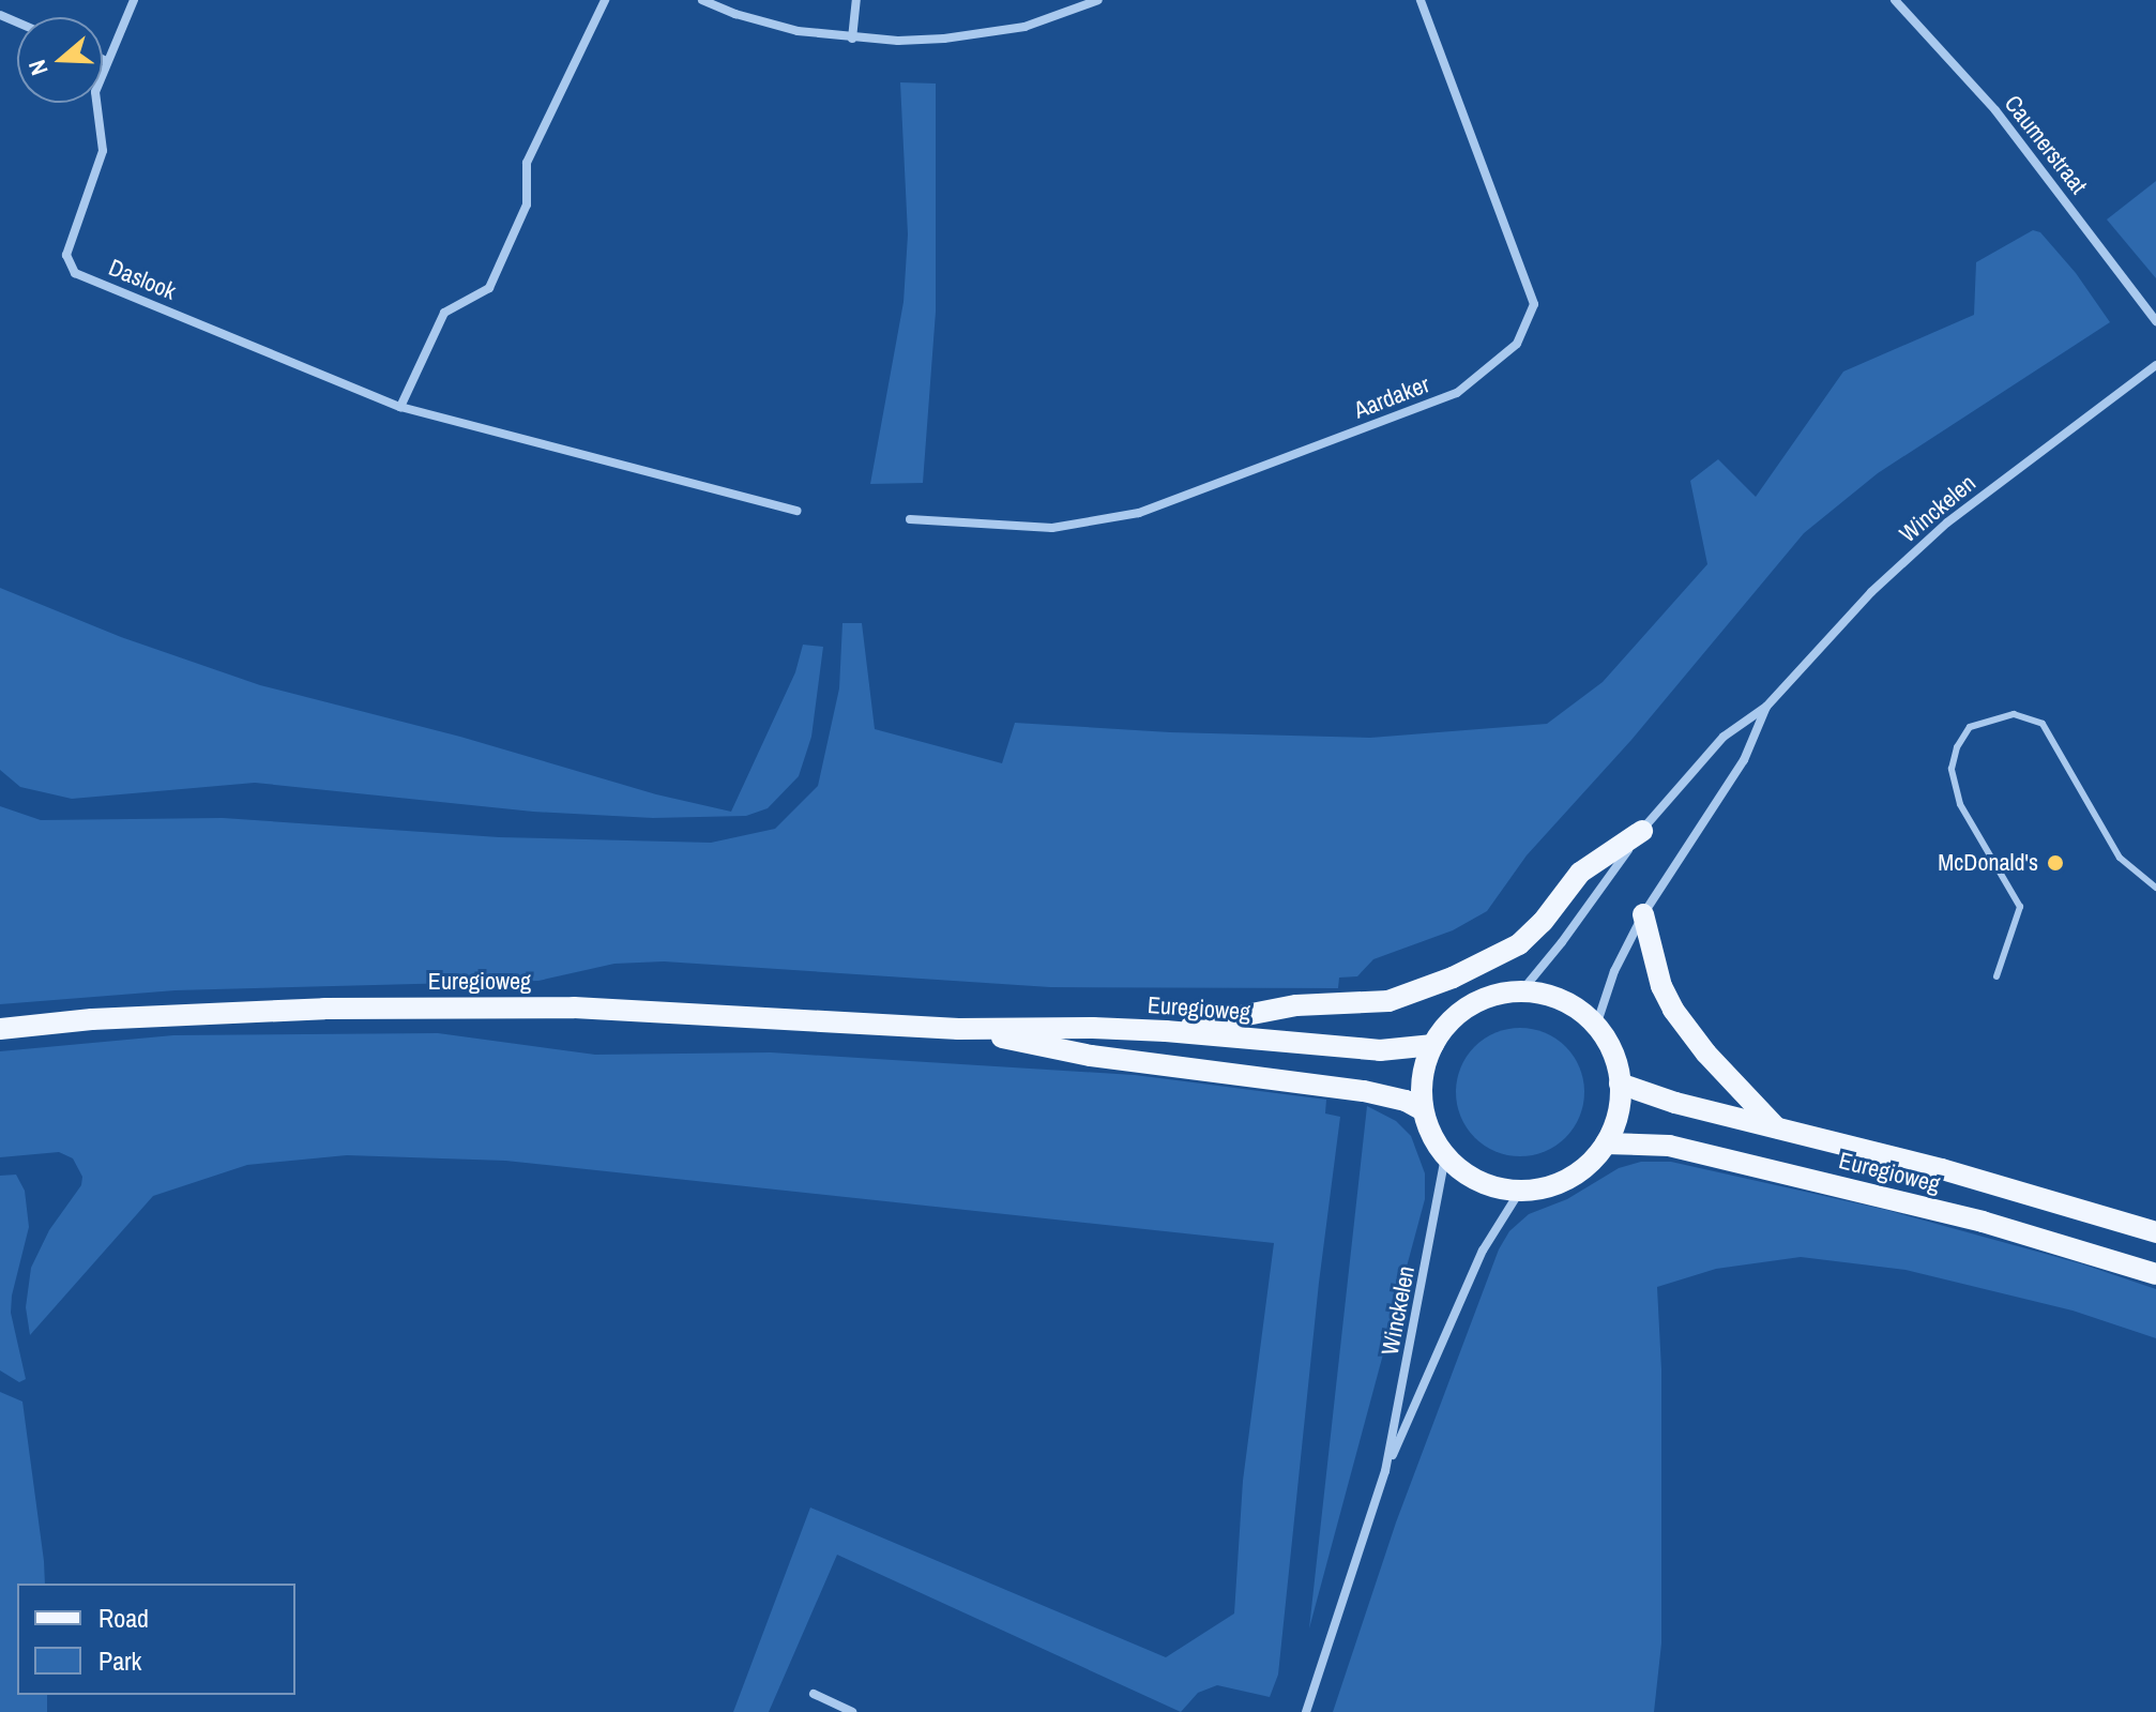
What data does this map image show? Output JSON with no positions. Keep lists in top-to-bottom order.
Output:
{
  "streets": {
    "main road": ["Euregioweg"],
    "street": [
      "Caumerstraat",
      "Daslook",
      "Aardaker",
      "Winckelen"
    ]
  },
  "crossings": [
    ["Winckelen", "Euregioweg"]
  ],
  "places": ["McDonald's"],
  "legend": ["Road", "Park"],
  "north": "left"
}
